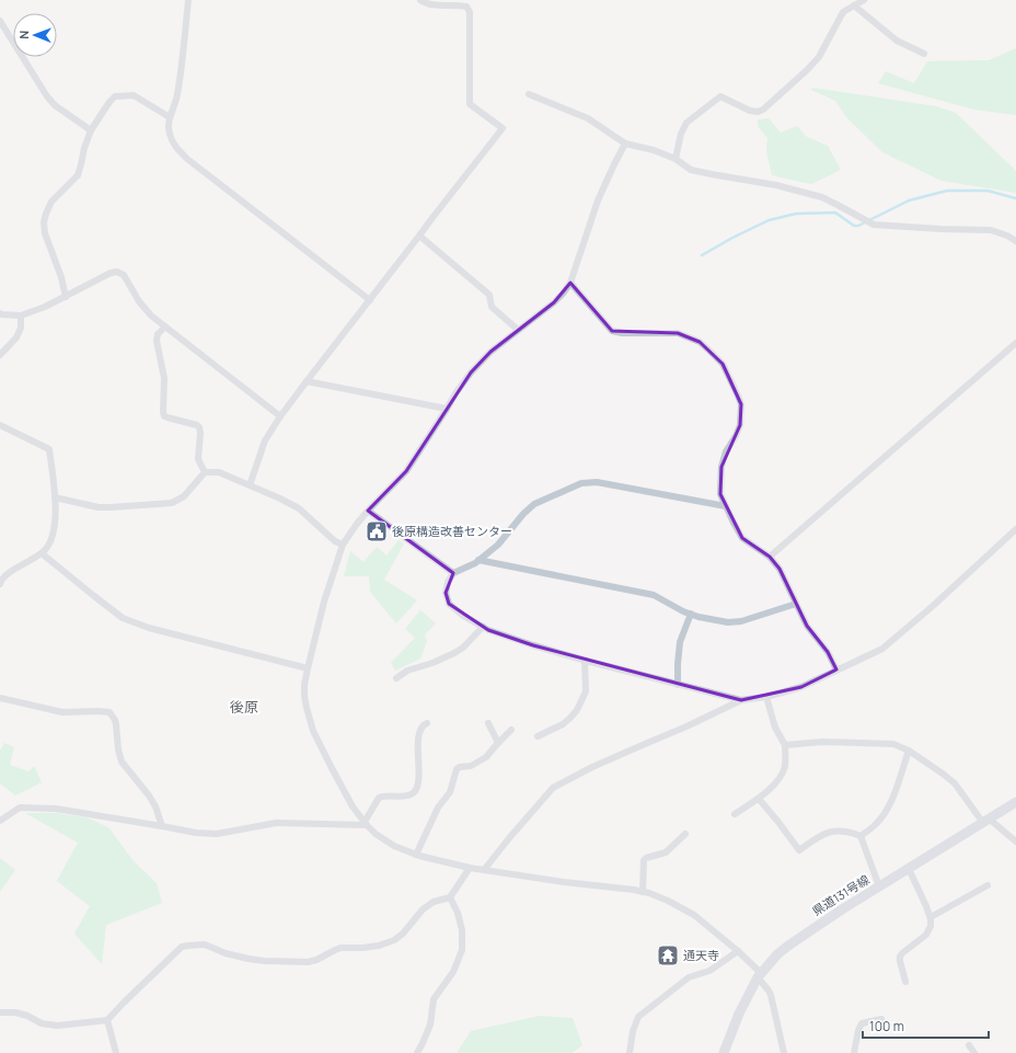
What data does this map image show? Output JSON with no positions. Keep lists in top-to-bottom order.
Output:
{
  "streets": {
    "main road": ["県道131号線"]
  },
  "districts": ["後原"],
  "places": {
    "public building": ["後原構造改善センター"],
    "temple": ["通天寺"]
  },
  "scale_bar": "100 m",
  "north": "left"
}
